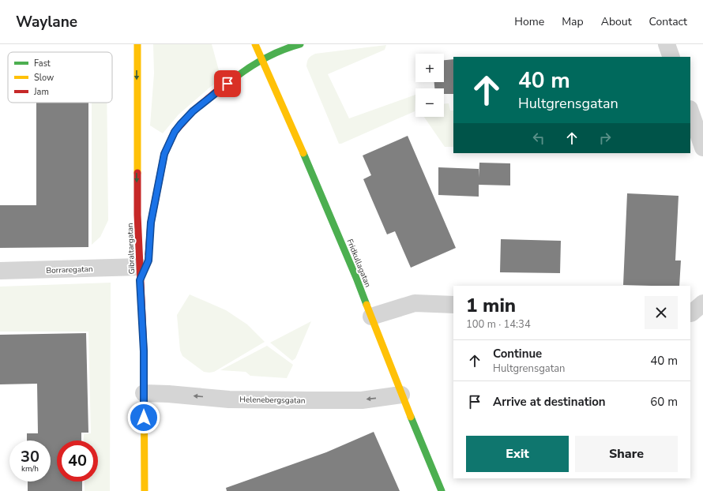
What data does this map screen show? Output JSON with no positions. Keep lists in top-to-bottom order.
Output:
{
  "streets": {
    "street": [
      "Gibraltargatan",
      "Fridkullagatan",
      "Borraregatan",
      "Helenebergsgatan"
    ]
  },
  "crossings": [
    ["Gibraltargatan", "Borraregatan"],
    ["Gibraltargatan", "Helenebergsgatan"],
    ["Fridkullagatan", "Helenebergsgatan"]
  ],
  "one_way": ["Gibraltargatan", "Helenebergsgatan"],
  "legend": ["Fast", "Slow", "Jam"],
  "page": {
    "header": "Waylane",
    "nav": [
      "Home",
      "Map",
      "About",
      "Contact"
    ],
    "map_buttons": ["+", "−"],
    "turn": ["40 m", "Hultgrensgatan"],
    "heading": ["1 min", "100 m · 14:34"],
    "list": [
      {
        "name": "Continue",
        "note": "Hultgrensgatan",
        "value": "40 m"
      },
      {
        "name": "Arrive at destination",
        "value": "60 m"
      }
    ],
    "buttons": ["Exit", "Share"],
    "speed": "30 km/h",
    "limit": "40"
  }
}
